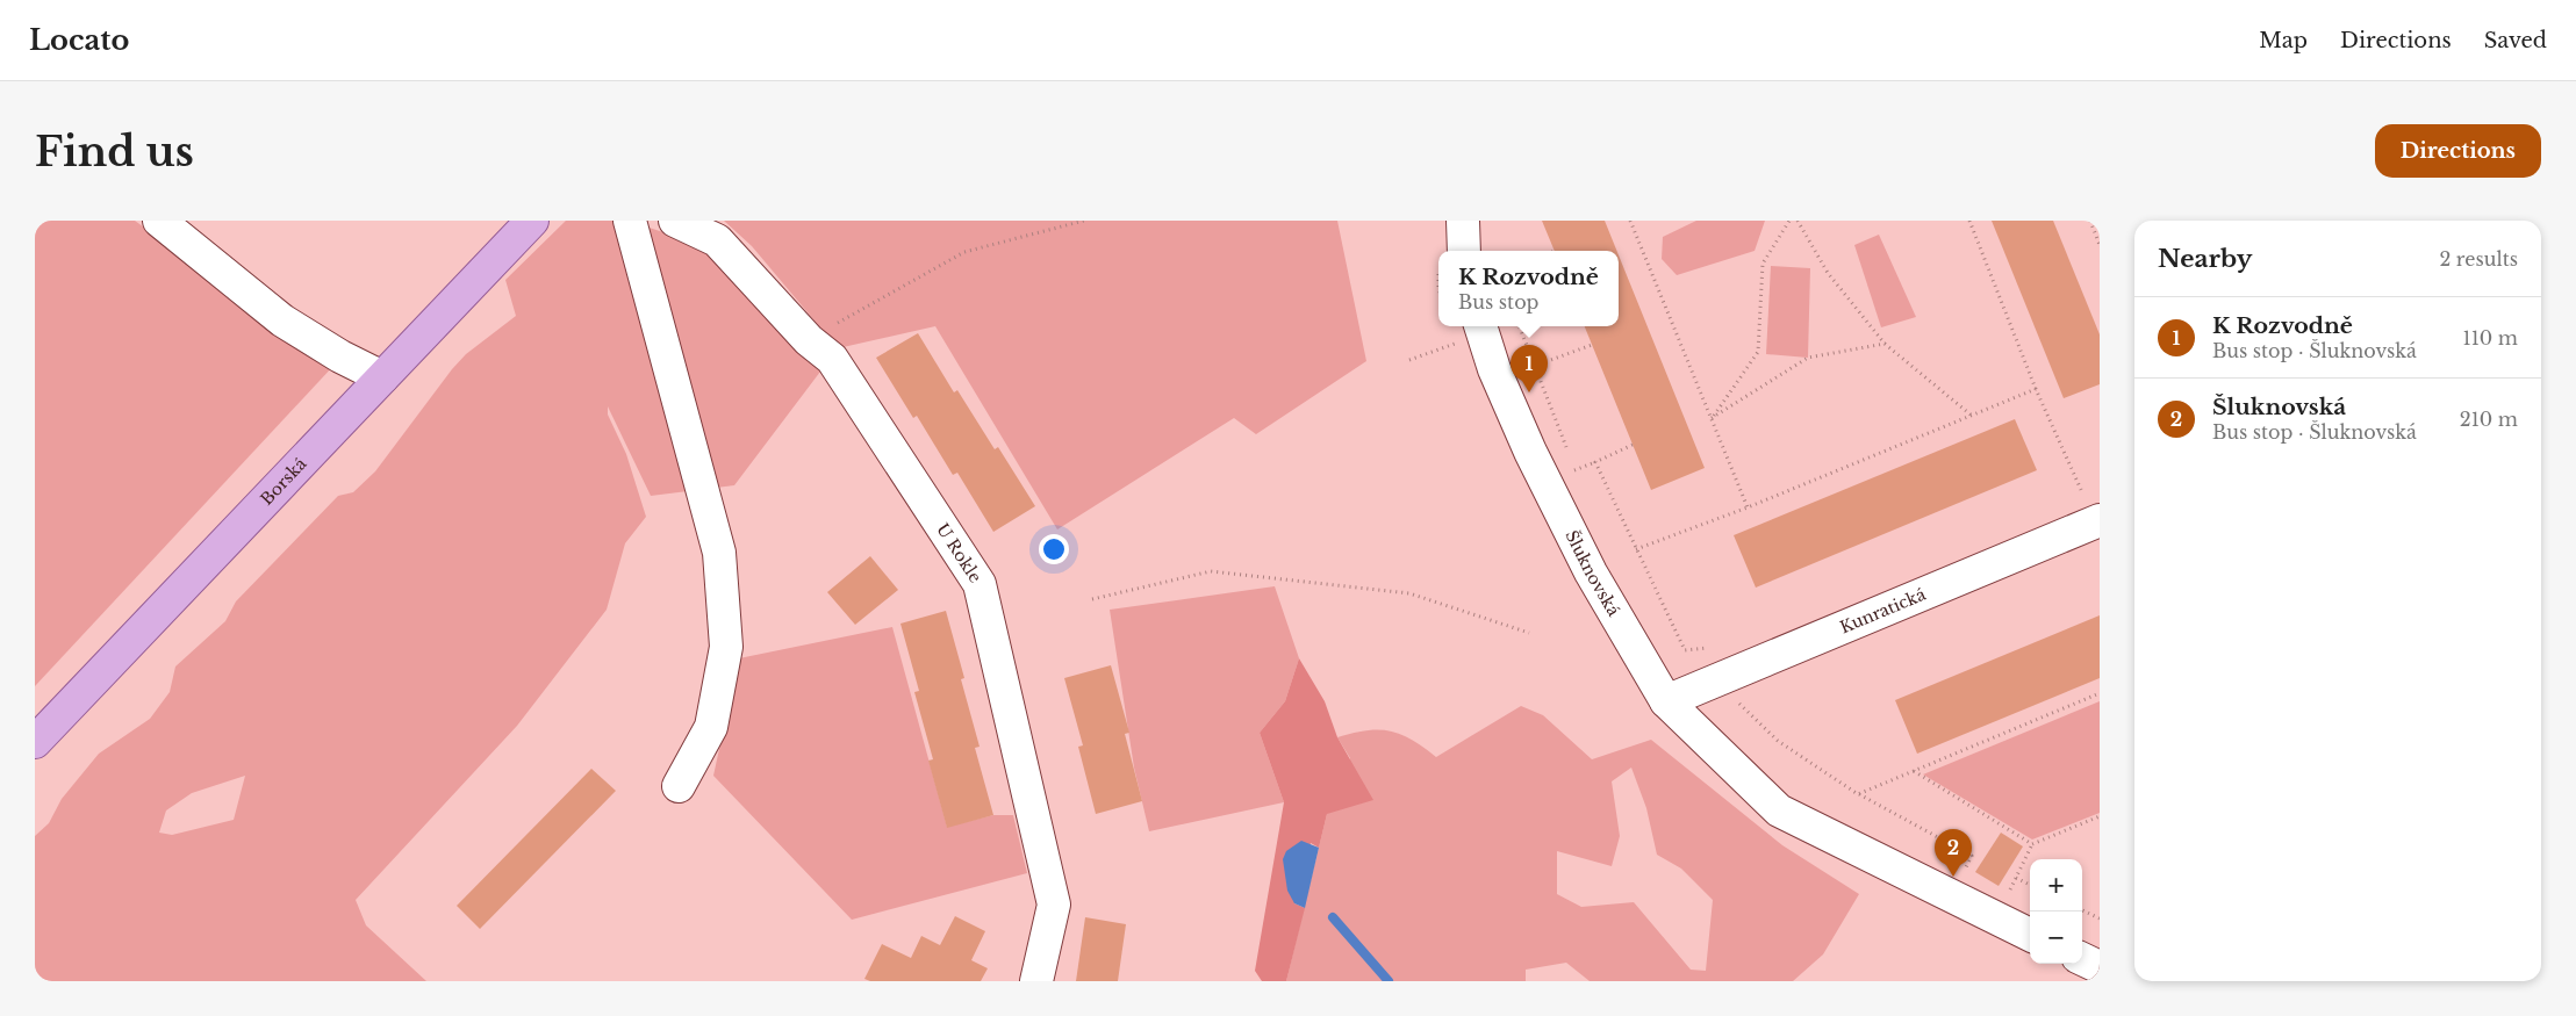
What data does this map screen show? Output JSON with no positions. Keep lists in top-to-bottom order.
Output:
{
  "streets": {
    "main road": ["Borská"],
    "street": ["U Rokle", "Šluknovská", "Kunratická"]
  },
  "crossings": [
    ["Šluknovská", "Kunratická"]
  ],
  "page": {
    "header": "Locato",
    "nav": ["Map", "Directions", "Saved"],
    "buttons": "Directions",
    "title": "Find us",
    "heading": ["Nearby", "2 results"],
    "popup": ["K Rozvodně", "Bus stop"],
    "list": [
      {
        "mark": "1",
        "name": "K Rozvodně",
        "note": "Bus stop · Šluknovská",
        "value": "110 m"
      },
      {
        "mark": "2",
        "name": "Šluknovská",
        "note": "Bus stop · Šluknovská",
        "value": "210 m"
      }
    ],
    "pins": ["1", "2"],
    "map_buttons": ["+", "−"]
  }
}
